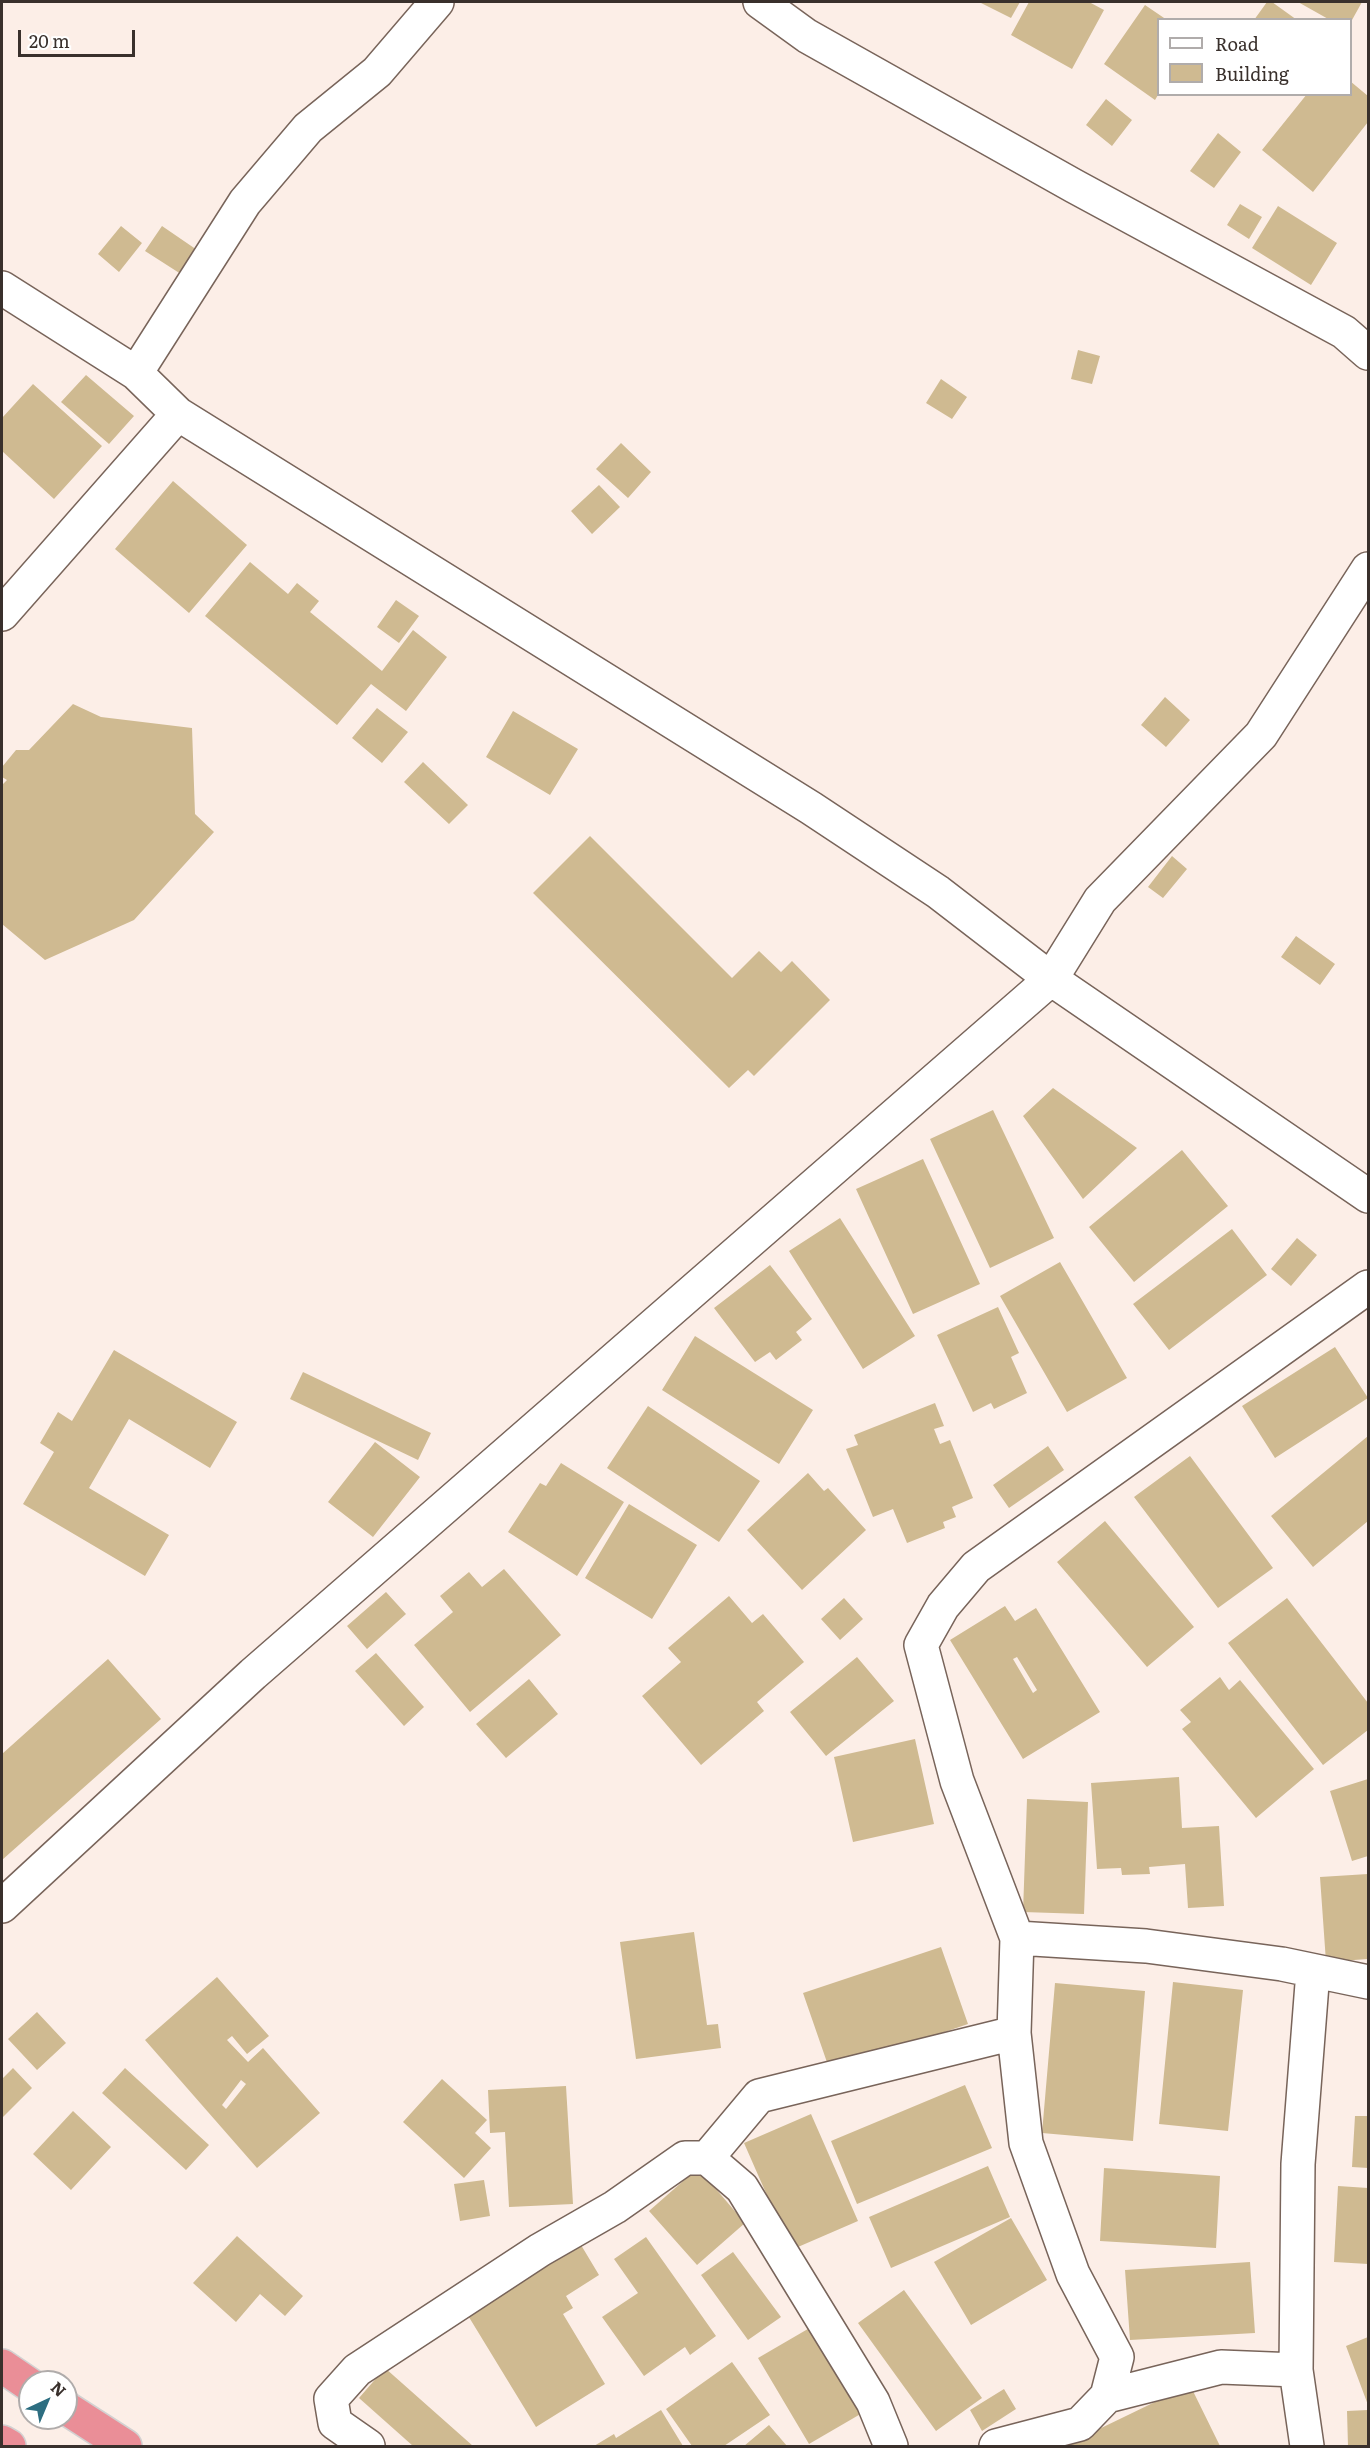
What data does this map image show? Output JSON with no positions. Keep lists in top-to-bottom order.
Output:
{
  "legend": ["Road", "Building"],
  "scale_bar": "20 m",
  "north": "top right"
}
